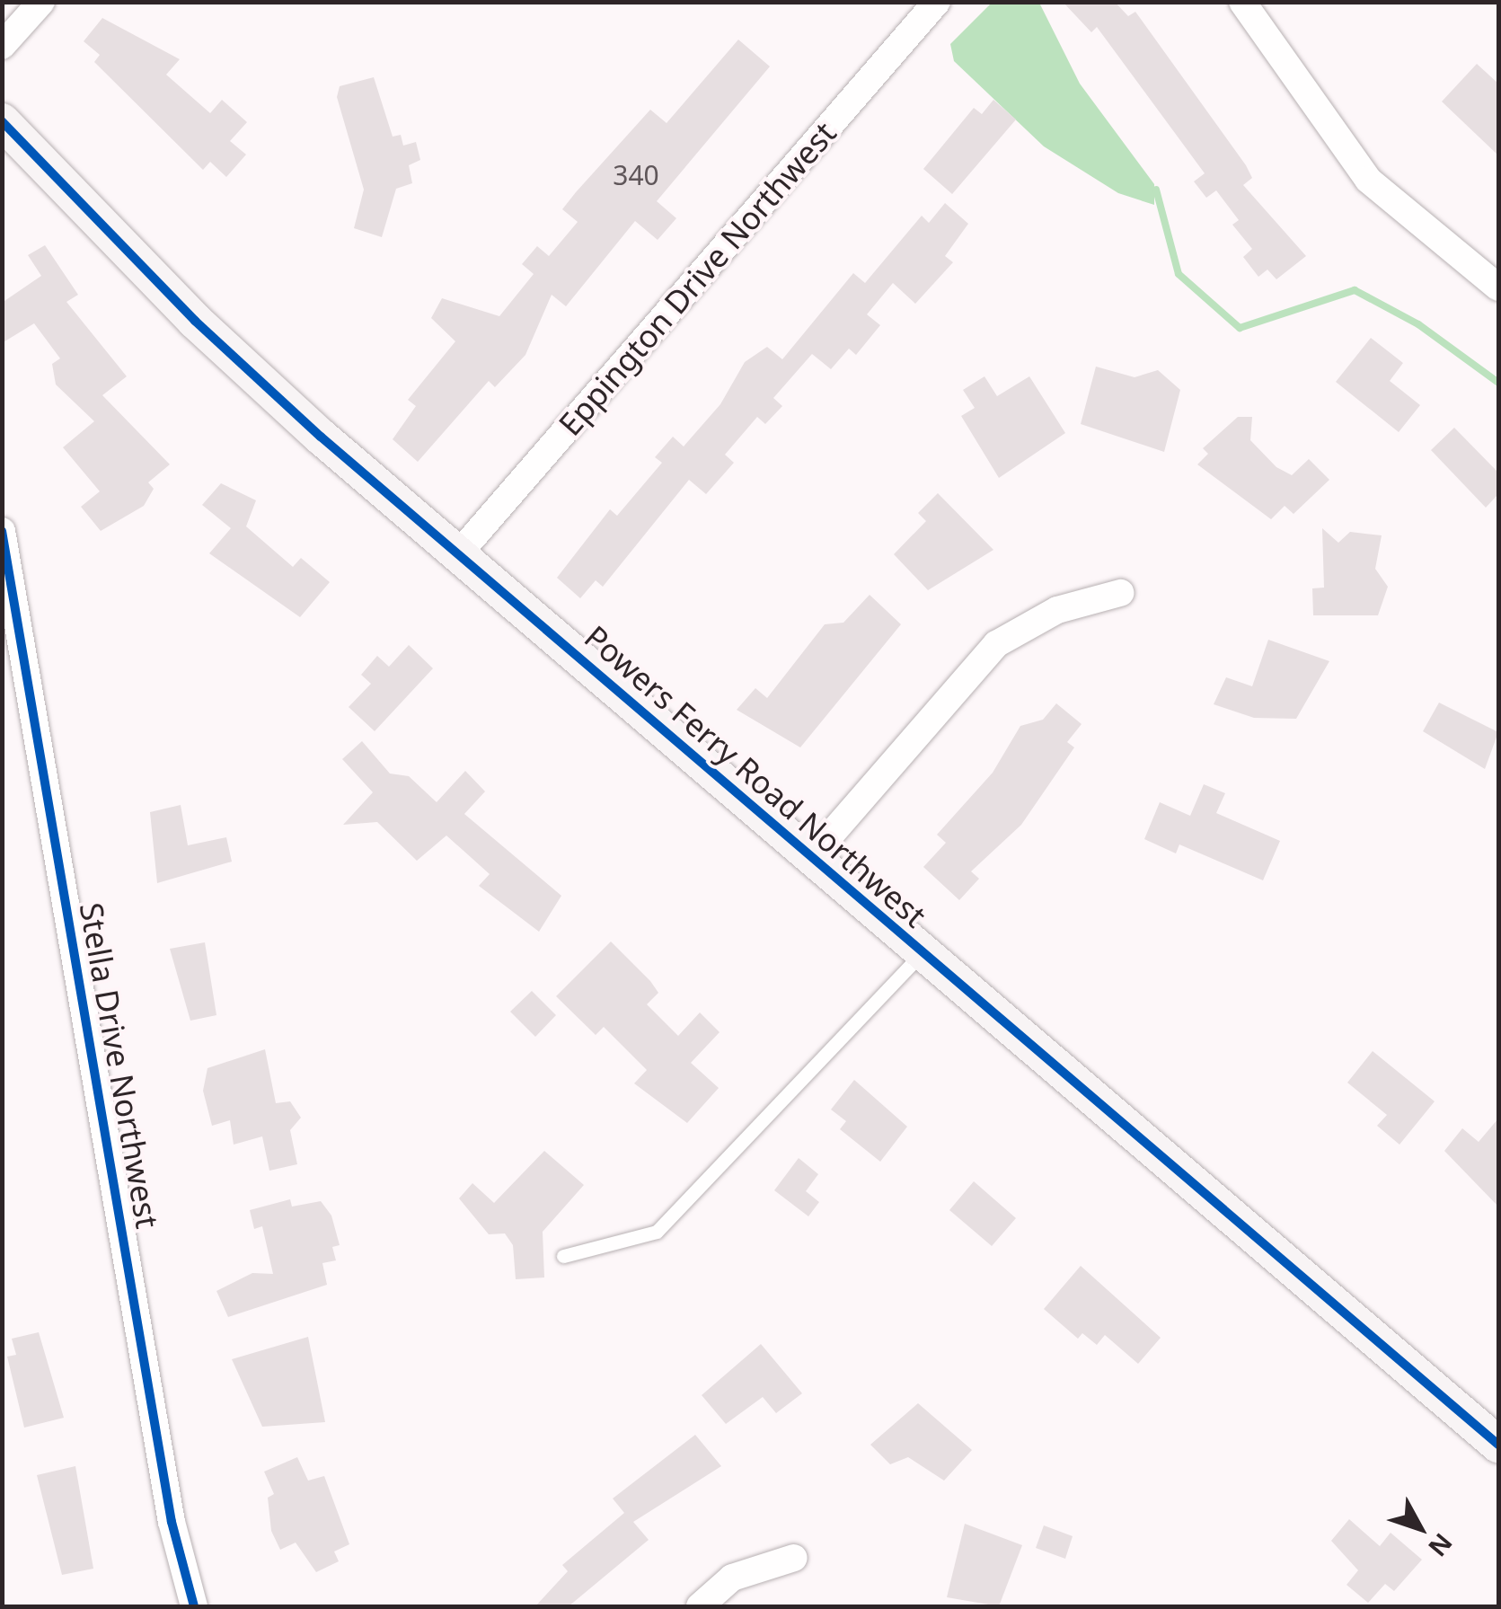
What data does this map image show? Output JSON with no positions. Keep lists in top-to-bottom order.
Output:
{
  "streets": {
    "street": ["Eppington Drive Northwest", "Powers Ferry Road Northwest", "Stella Drive Northwest"]
  },
  "crossings": [
    ["Eppington Drive Northwest", "Powers Ferry Road Northwest"]
  ],
  "house_numbers": ["340"],
  "north": "bottom right"
}
